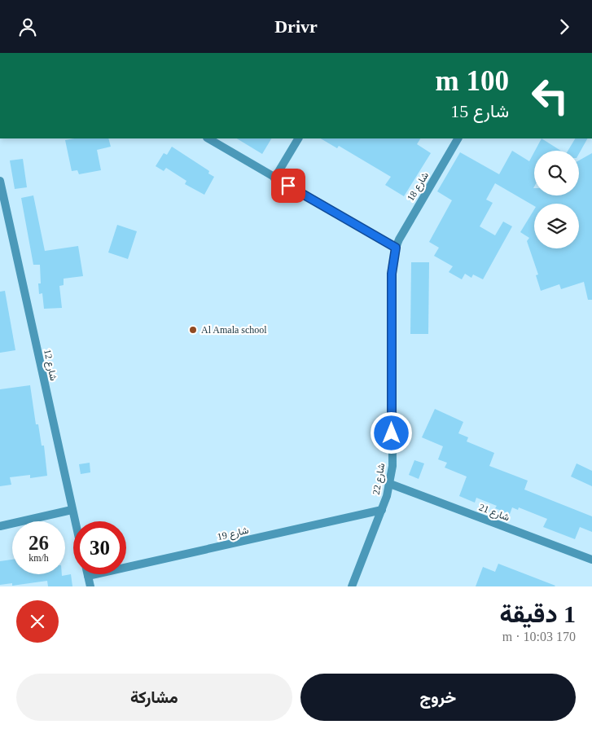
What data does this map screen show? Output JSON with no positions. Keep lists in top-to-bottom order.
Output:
{
  "streets": {
    "street": [
      "شارع 18",
      "شارع 12",
      "شارع 22",
      "شارع 21",
      "شارع 19"
    ]
  },
  "crossings": [
    ["شارع 18", "شارع 22"],
    ["شارع 22", "شارع 21"],
    ["شارع 22", "شارع 19"]
  ],
  "places": ["Al Amala school"],
  "page": {
    "header": "Drivr",
    "turn": ["100 m", "شارع 15"],
    "speed": "26 km/h",
    "limit": "30",
    "heading": ["1 دقيقة", "170 m · 10:03"],
    "buttons": ["خروج", "مشاركة"]
  }
}
